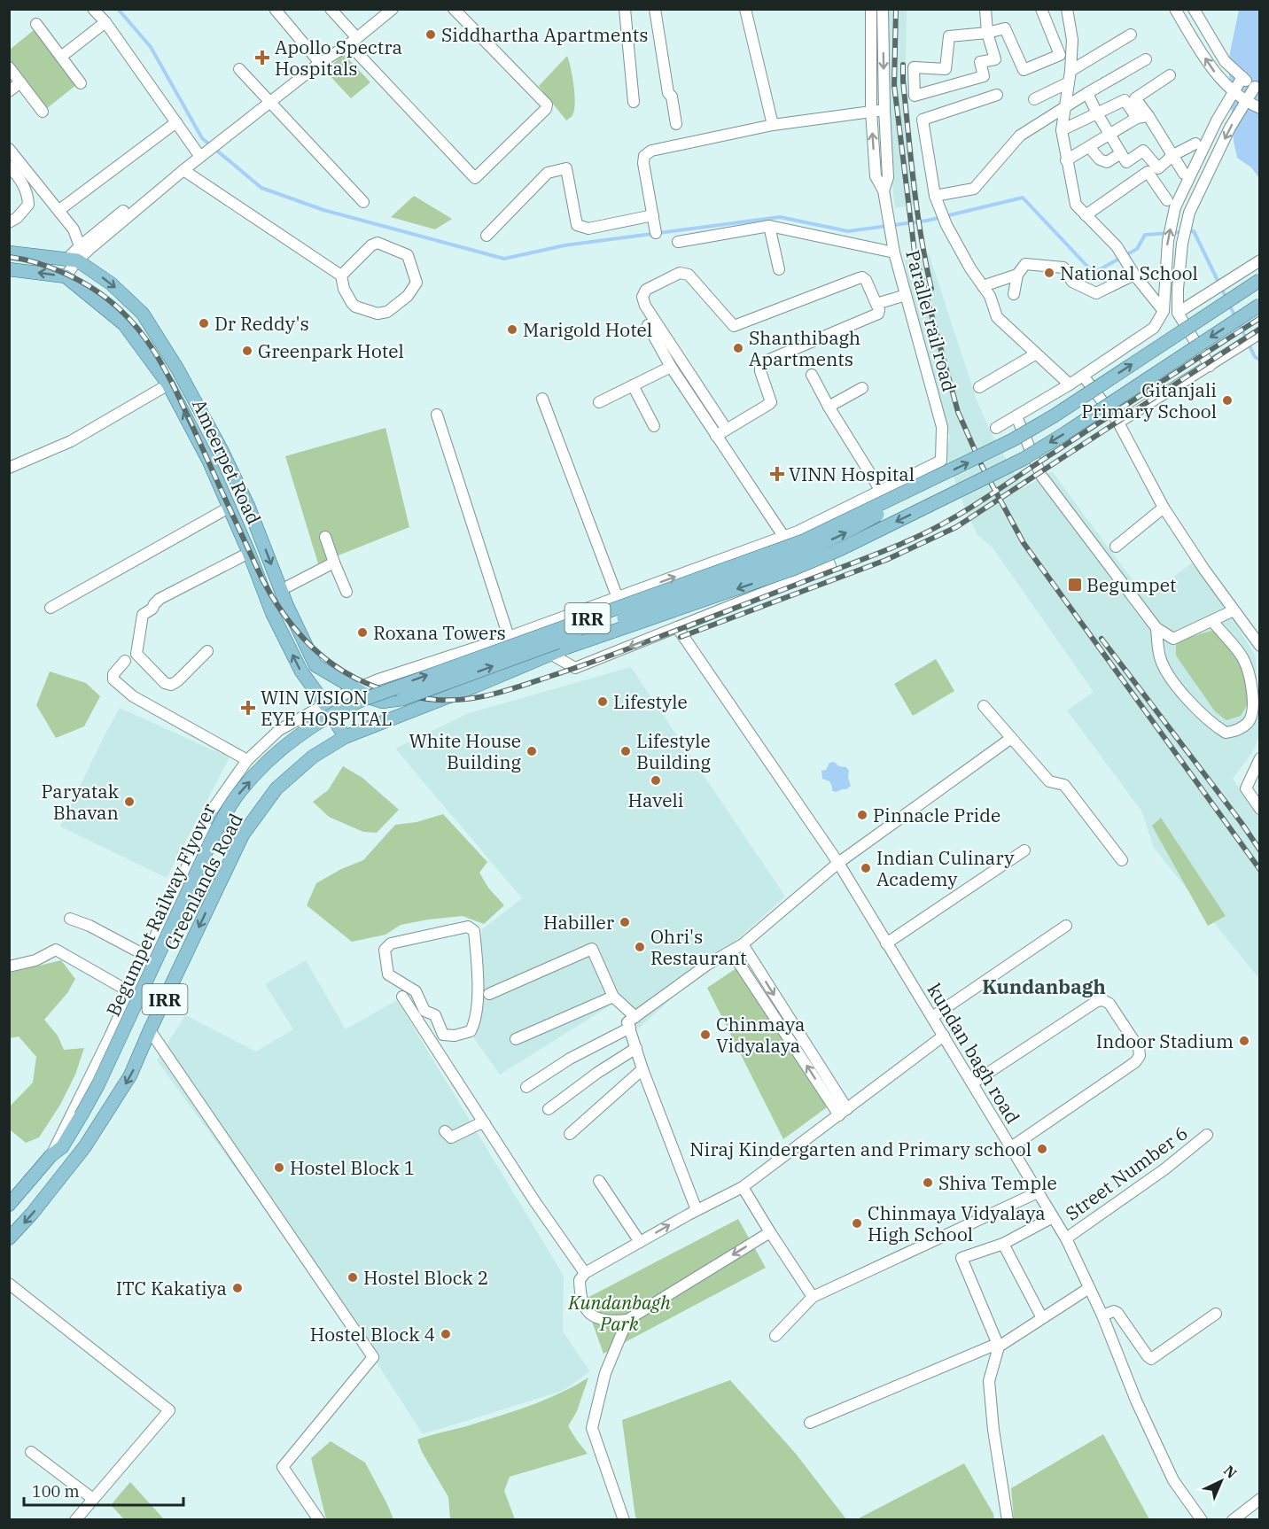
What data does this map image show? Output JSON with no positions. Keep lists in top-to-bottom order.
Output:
{
  "streets": {
    "main road": [
      "Ameerpet Road",
      "IRR",
      "Greenlands Road",
      "Begumpet Railway Flyover"
    ],
    "street": ["Parallel rail road", "kundan bagh road", "Street Number 6"]
  },
  "crossings": [
    ["Parallel rail road", "Greenlands Road"],
    ["Ameerpet Road", "IRR"],
    ["Ameerpet Road", "Greenlands Road"],
    ["IRR", "Greenlands Road"],
    ["IRR", "Begumpet Railway Flyover"],
    ["Greenlands Road", "Begumpet Railway Flyover"],
    ["kundan bagh road", "Street Number 6"]
  ],
  "districts": ["Kundanbagh"],
  "parks": ["Kundanbagh Park"],
  "places": {
    "other": [
      "Siddhartha Apartments",
      "National School",
      "Dr Reddy's",
      "Marigold Hotel",
      "Shanthibagh Apartments",
      "Greenpark Hotel",
      "Gitanjali Primary School",
      "Roxana Towers",
      "Lifestyle",
      "White House Building",
      "Lifestyle Building",
      "Haveli",
      "Paryatak Bhavan",
      "Pinnacle Pride",
      "Indian Culinary Academy",
      "Habiller",
      "Ohri's Restaurant",
      "Chinmaya Vidyalaya",
      "Indoor Stadium",
      "Niraj Kindergarten and Primary school",
      "Hostel Block 1",
      "Shiva Temple",
      "Chinmaya Vidyalaya High School",
      "Hostel Block 2",
      "ITC Kakatiya",
      "Hostel Block 4"
    ],
    "health": ["Apollo Spectra Hospitals", "VINN Hospital", "WIN VISION EYE HOSPITAL"],
    "transit": ["Begumpet"]
  },
  "scale_bar": "100 m",
  "north": "top right"
}
